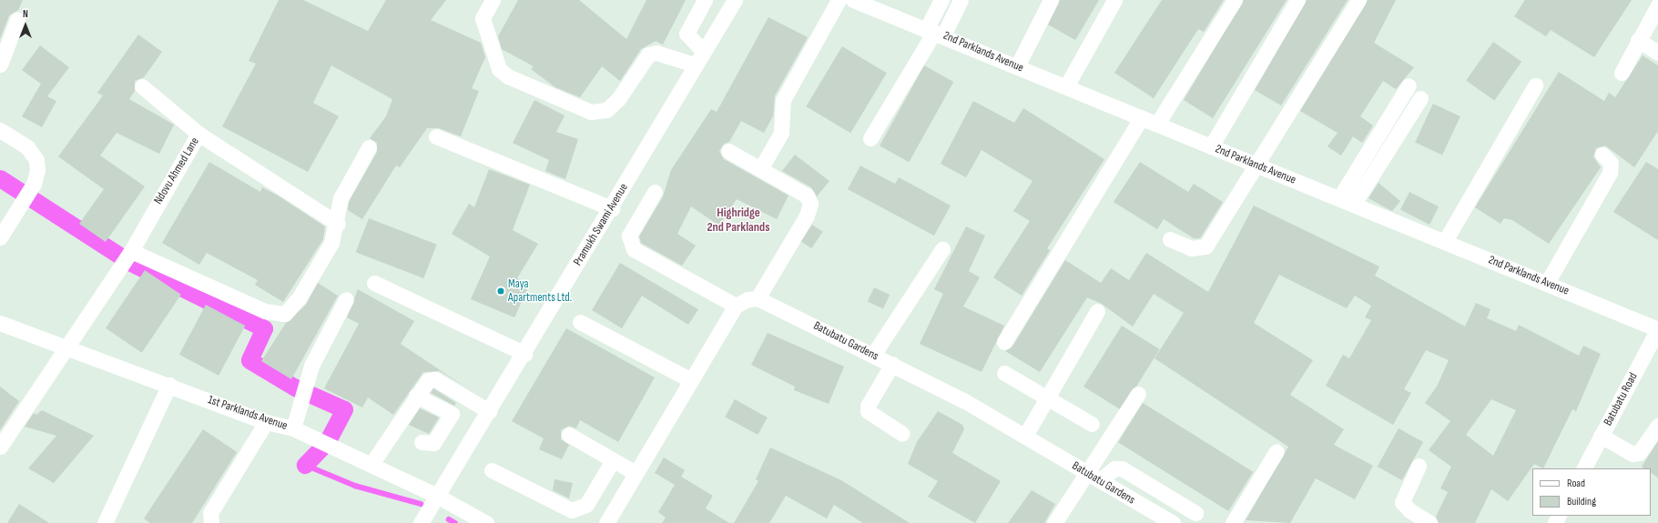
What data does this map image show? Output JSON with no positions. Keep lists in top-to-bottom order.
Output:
{
  "streets": {
    "street": [
      "2nd Parklands Avenue",
      "Ndovu Ahmed Lane",
      "Pramukh Swami Avenue",
      "Batubatu Gardens",
      "Batubatu Road",
      "1st Parklands Avenue"
    ]
  },
  "crossings": [
    ["2nd Parklands Avenue", "Batubatu Road"],
    ["Ndovu Ahmed Lane", "1st Parklands Avenue"],
    ["Pramukh Swami Avenue", "1st Parklands Avenue"]
  ],
  "districts": ["Highridge 2nd Parklands"],
  "places": ["Maya Apartments Ltd."],
  "legend": ["Road", "Building"],
  "north": "top"
}
